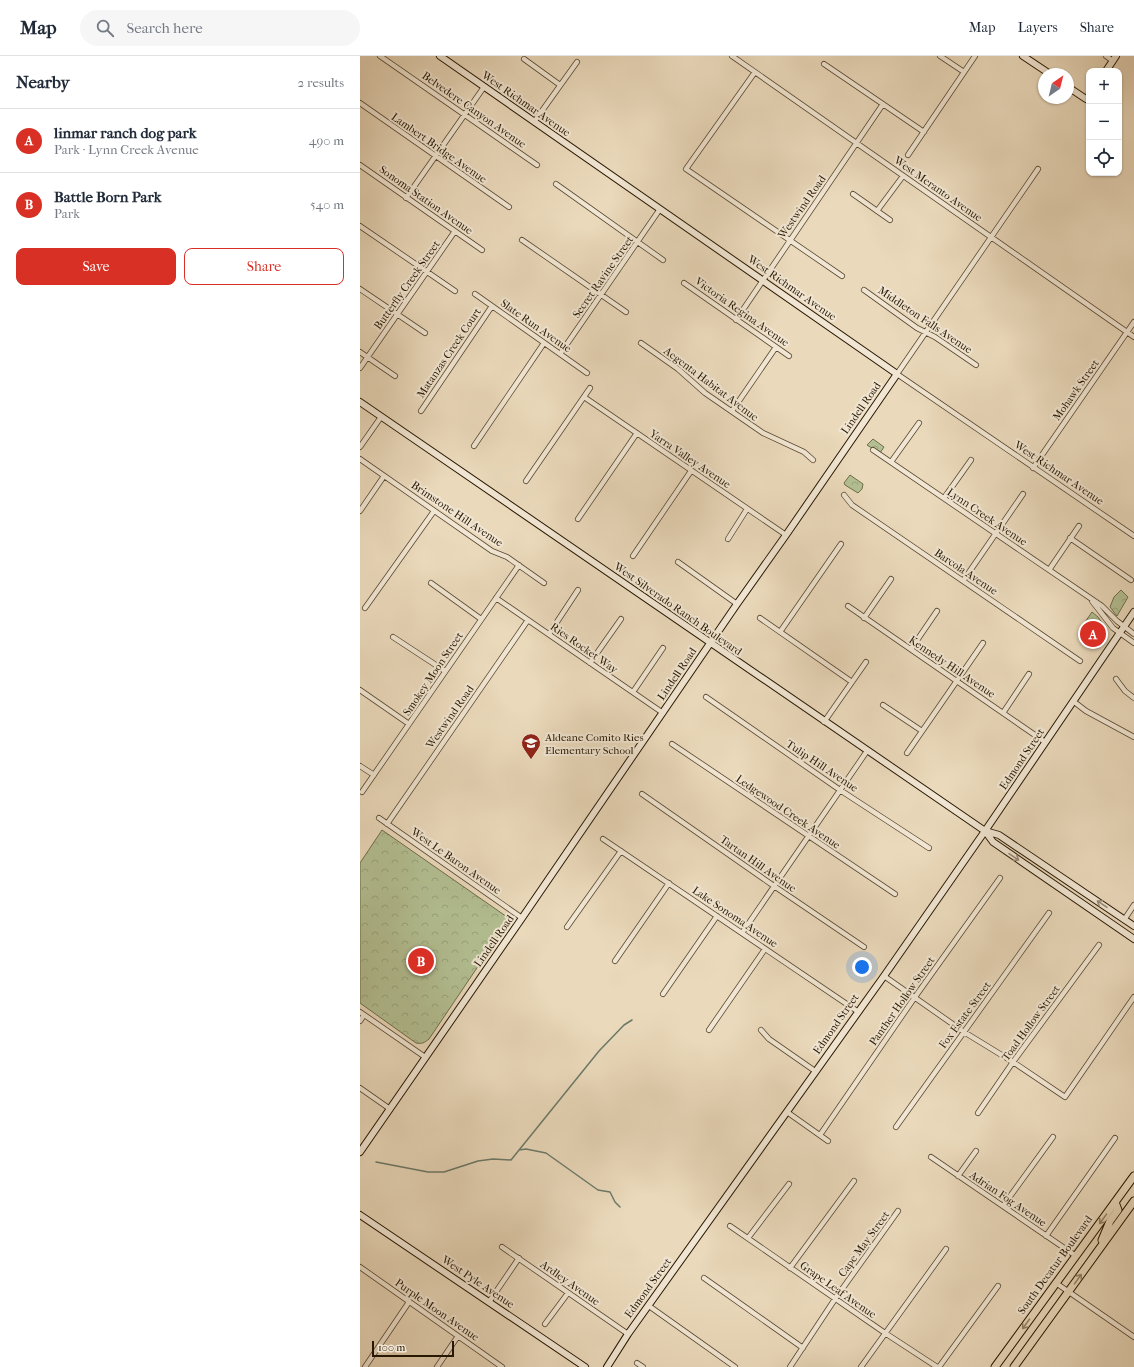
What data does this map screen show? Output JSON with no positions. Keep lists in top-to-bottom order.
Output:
{
  "streets": {
    "main road": ["South Decatur Boulevard"],
    "street": [
      "West Richmar Avenue",
      "Belvedere Canyon Avenue",
      "Lambert Bridge Avenue",
      "West Meranto Avenue",
      "Sonoma Station Avenue",
      "Westwind Road",
      "Secret Ravine Street",
      "Butterfly Creek Street",
      "Victoria Regina Avenue",
      "Middleton Falls Avenue",
      "Slate Run Avenue",
      "Matanzas Creek Court",
      "Aegenta Habitat Avenue",
      "Mohawk Street",
      "Lindell Road",
      "Yarra Valley Avenue",
      "Brimstone Hill Avenue",
      "Lynn Creek Avenue",
      "Barcola Avenue",
      "West Silverado Ranch Boulevard",
      "Ries Rocket Way",
      "Kennedy Hill Avenue",
      "Smokey Moon Street",
      "Edmond Street",
      "Tulip Hill Avenue",
      "Ledgewood Creek Avenue",
      "West Le Baron Avenue",
      "Tartan Hill Avenue",
      "Lake Sonoma Avenue",
      "Panther Hollow Street",
      "Fox Estate Street",
      "Toad Hollow Street",
      "Adrian Fog Avenue",
      "Cape May Street",
      "West Pyle Avenue",
      "Ardley Avenue",
      "Grape Leaf Avenue",
      "Purple Moon Avenue"
    ]
  },
  "crossings": [
    ["West Richmar Avenue", "Westwind Road"],
    ["West Richmar Avenue", "Secret Ravine Street"],
    ["West Richmar Avenue", "Mohawk Street"],
    ["West Richmar Avenue", "Lindell Road"],
    ["West Meranto Avenue", "Westwind Road"],
    ["West Meranto Avenue", "Mohawk Street"],
    ["West Meranto Avenue", "Lindell Road"],
    ["Sonoma Station Avenue", "Butterfly Creek Street"],
    ["Westwind Road", "Victoria Regina Avenue"],
    ["Westwind Road", "Ries Rocket Way"],
    ["Westwind Road", "West Le Baron Avenue"],
    ["Secret Ravine Street", "Slate Run Avenue"],
    ["Middleton Falls Avenue", "Lindell Road"],
    ["Slate Run Avenue", "Matanzas Creek Court"],
    ["Lindell Road", "Yarra Valley Avenue"],
    ["Lindell Road", "West Silverado Ranch Boulevard"],
    ["Lindell Road", "Ries Rocket Way"],
    ["Lindell Road", "West Le Baron Avenue"],
    ["Brimstone Hill Avenue", "Smokey Moon Street"],
    ["Lynn Creek Avenue", "Edmond Street"],
    ["West Silverado Ranch Boulevard", "Edmond Street"],
    ["Ries Rocket Way", "Smokey Moon Street"],
    ["Kennedy Hill Avenue", "Edmond Street"],
    ["Edmond Street", "Lake Sonoma Avenue"],
    ["Edmond Street", "Ardley Avenue"],
    ["Adrian Fog Avenue", "South Decatur Boulevard"],
    ["Cape May Street", "Grape Leaf Avenue"]
  ],
  "places": {
    "school or university": ["Aldeane Comito Ries Elementary School"]
  },
  "scale_bar": "100 m",
  "north": "top right",
  "page": {
    "header": "Map",
    "search": "Search here",
    "nav": ["Map", "Layers", "Share"],
    "heading": ["Nearby", "2 results"],
    "map_buttons": ["+", "−"],
    "list": [
      {
        "mark": "A",
        "name": "linmar ranch dog park",
        "note": "Park · Lynn Creek Avenue",
        "value": "490 m"
      },
      {
        "mark": "B",
        "name": "Battle Born Park",
        "note": "Park",
        "value": "540 m"
      }
    ],
    "buttons": ["Save", "Share"],
    "pins": ["A", "B"],
    "scale": "100 m"
  }
}
